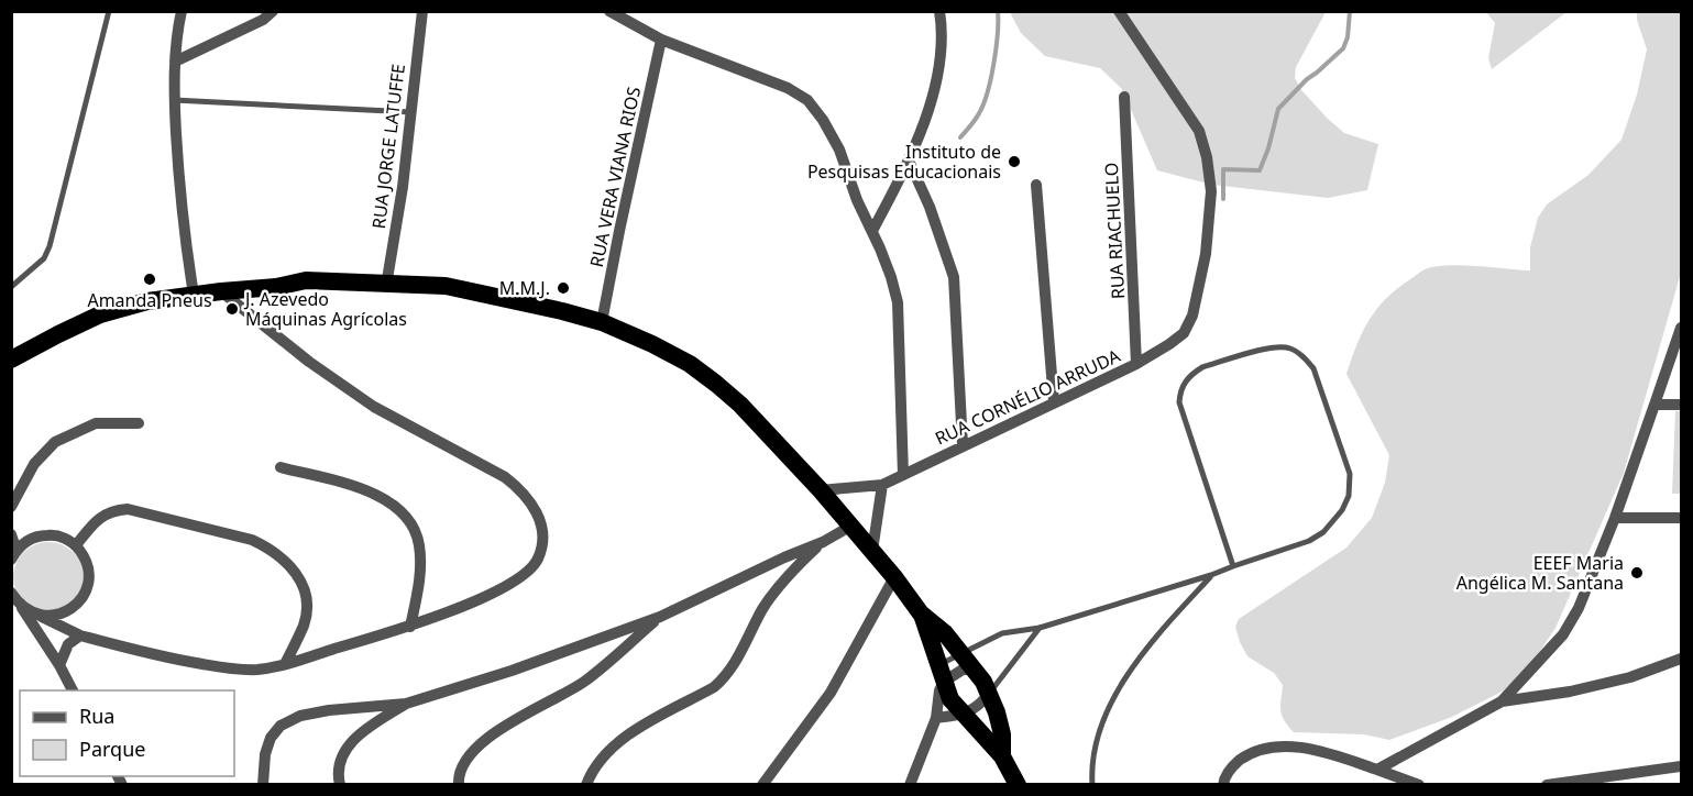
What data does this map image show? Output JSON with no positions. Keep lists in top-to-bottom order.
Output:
{
  "streets": {
    "street": [
      "RUA JORGE LATUFFE",
      "RUA VERA VIANA RIOS",
      "RUA RIACHUELO",
      "RUA CORNÉLIO ARRUDA"
    ]
  },
  "crossings": [
    ["RUA RIACHUELO", "RUA CORNÉLIO ARRUDA"]
  ],
  "places": [
    "Instituto de Pesquisas Educacionais",
    "Amanda Pneus",
    "M.M.J.",
    "J. Azevedo Máquinas Agrícolas",
    "EEEF Maria Angélica M. Santana"
  ],
  "legend": ["Rua", "Parque"]
}
